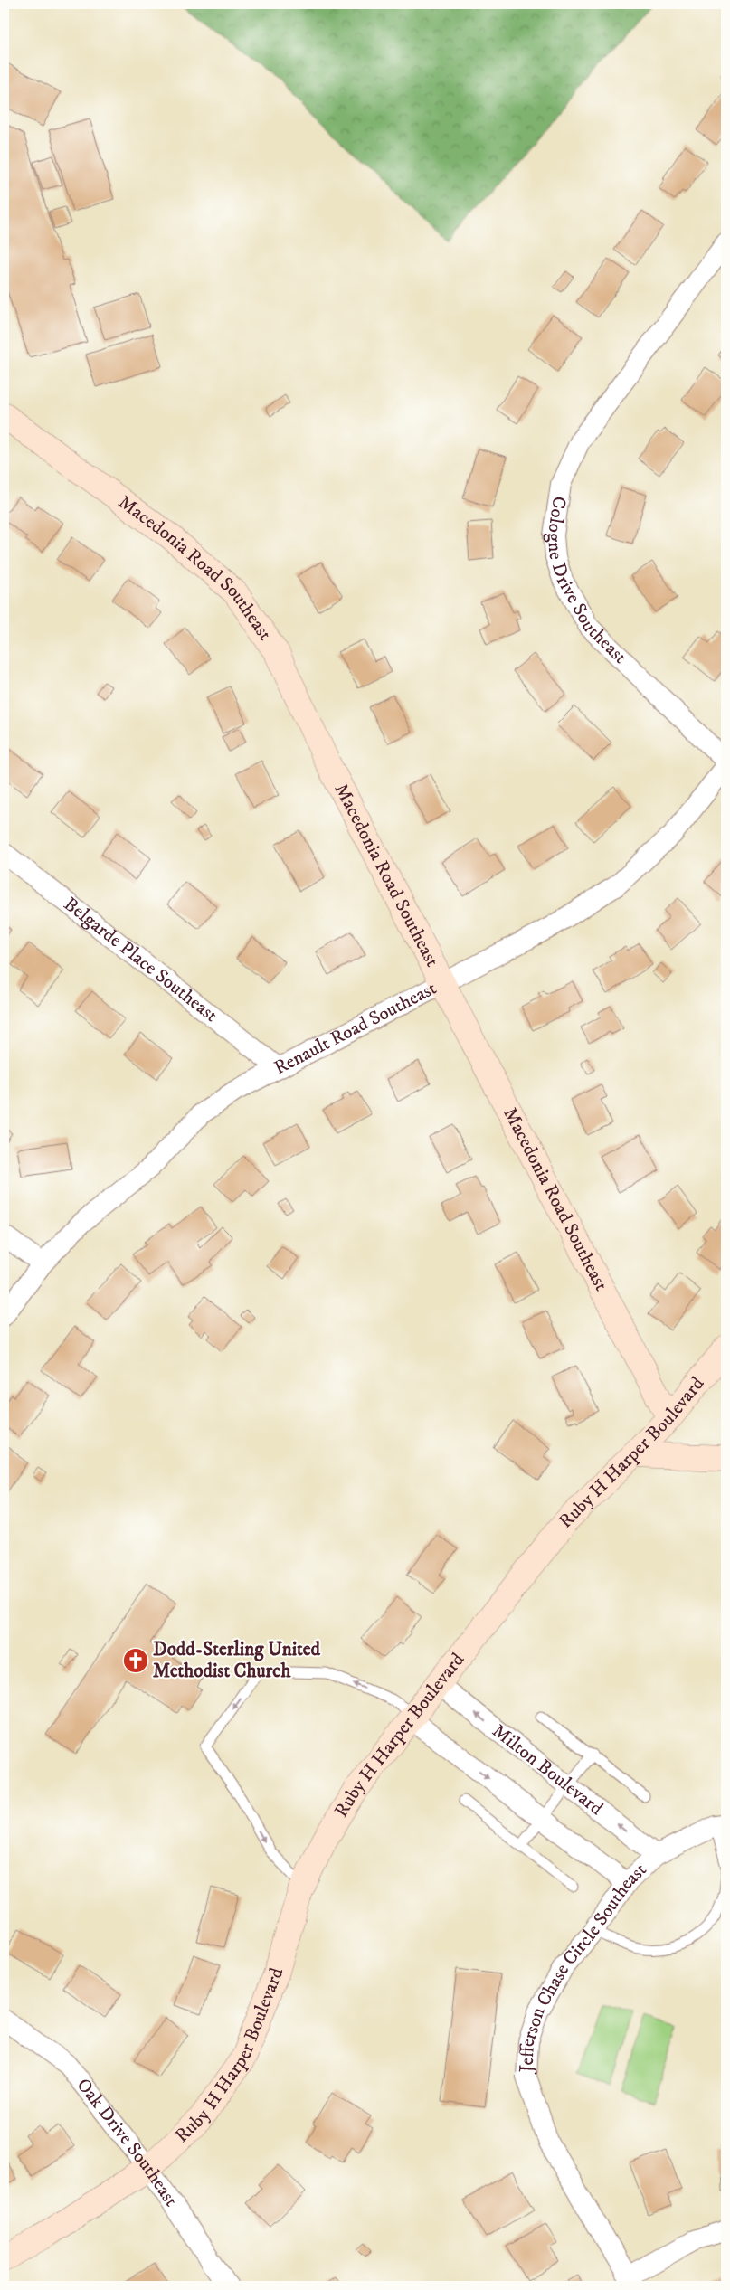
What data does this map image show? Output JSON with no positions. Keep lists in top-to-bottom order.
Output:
{
  "streets": {
    "street": [
      "Macedonia Road Southeast",
      "Cologne Drive Southeast",
      "Belgarde Place Southeast",
      "Renault Road Southeast",
      "Ruby H Harper Boulevard",
      "Milton Boulevard",
      "Jefferson Chase Circle Southeast",
      "Oak Drive Southeast"
    ]
  },
  "crossings": [
    ["Macedonia Road Southeast", "Renault Road Southeast"],
    ["Macedonia Road Southeast", "Ruby H Harper Boulevard"],
    ["Belgarde Place Southeast", "Renault Road Southeast"],
    ["Ruby H Harper Boulevard", "Milton Boulevard"],
    ["Ruby H Harper Boulevard", "Oak Drive Southeast"],
    ["Milton Boulevard", "Jefferson Chase Circle Southeast"]
  ],
  "places": {
    "church": ["Dodd-Sterling United Methodist Church"]
  }
}
